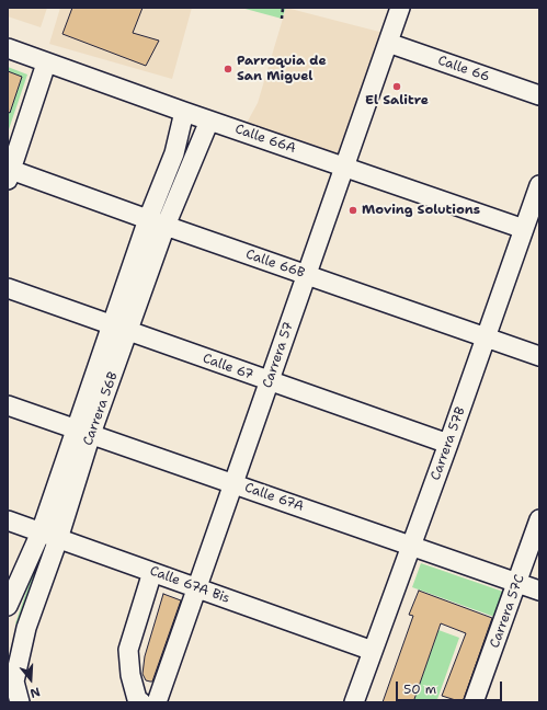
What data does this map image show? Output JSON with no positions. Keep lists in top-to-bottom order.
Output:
{
  "streets": {
    "street": [
      "Calle 66",
      "Calle 66A",
      "Calle 66B",
      "Carrera 57",
      "Calle 67",
      "Carrera 56B",
      "Carrera 57B",
      "Calle 67A",
      "Calle 67A Bis",
      "Carrera 57C"
    ]
  },
  "crossings": [
    ["Calle 66", "Carrera 57"],
    ["Calle 66A", "Carrera 57"],
    ["Calle 66A", "Carrera 56B"],
    ["Calle 66A", "Carrera 57B"],
    ["Calle 66B", "Carrera 57"],
    ["Calle 66B", "Carrera 56B"],
    ["Calle 66B", "Carrera 57B"],
    ["Carrera 57", "Calle 67"],
    ["Carrera 57", "Calle 67A"],
    ["Carrera 57", "Calle 67A Bis"],
    ["Calle 67", "Carrera 56B"],
    ["Calle 67", "Carrera 57B"],
    ["Carrera 56B", "Calle 67A"],
    ["Carrera 56B", "Calle 67A Bis"],
    ["Carrera 57B", "Calle 67A"],
    ["Carrera 57B", "Calle 67A Bis"],
    ["Calle 67A", "Carrera 57C"]
  ],
  "places": ["Parroquia de San Miguel", "El Salitre", "Moving Solutions"],
  "scale_bar": "50 m",
  "north": "bottom"
}
